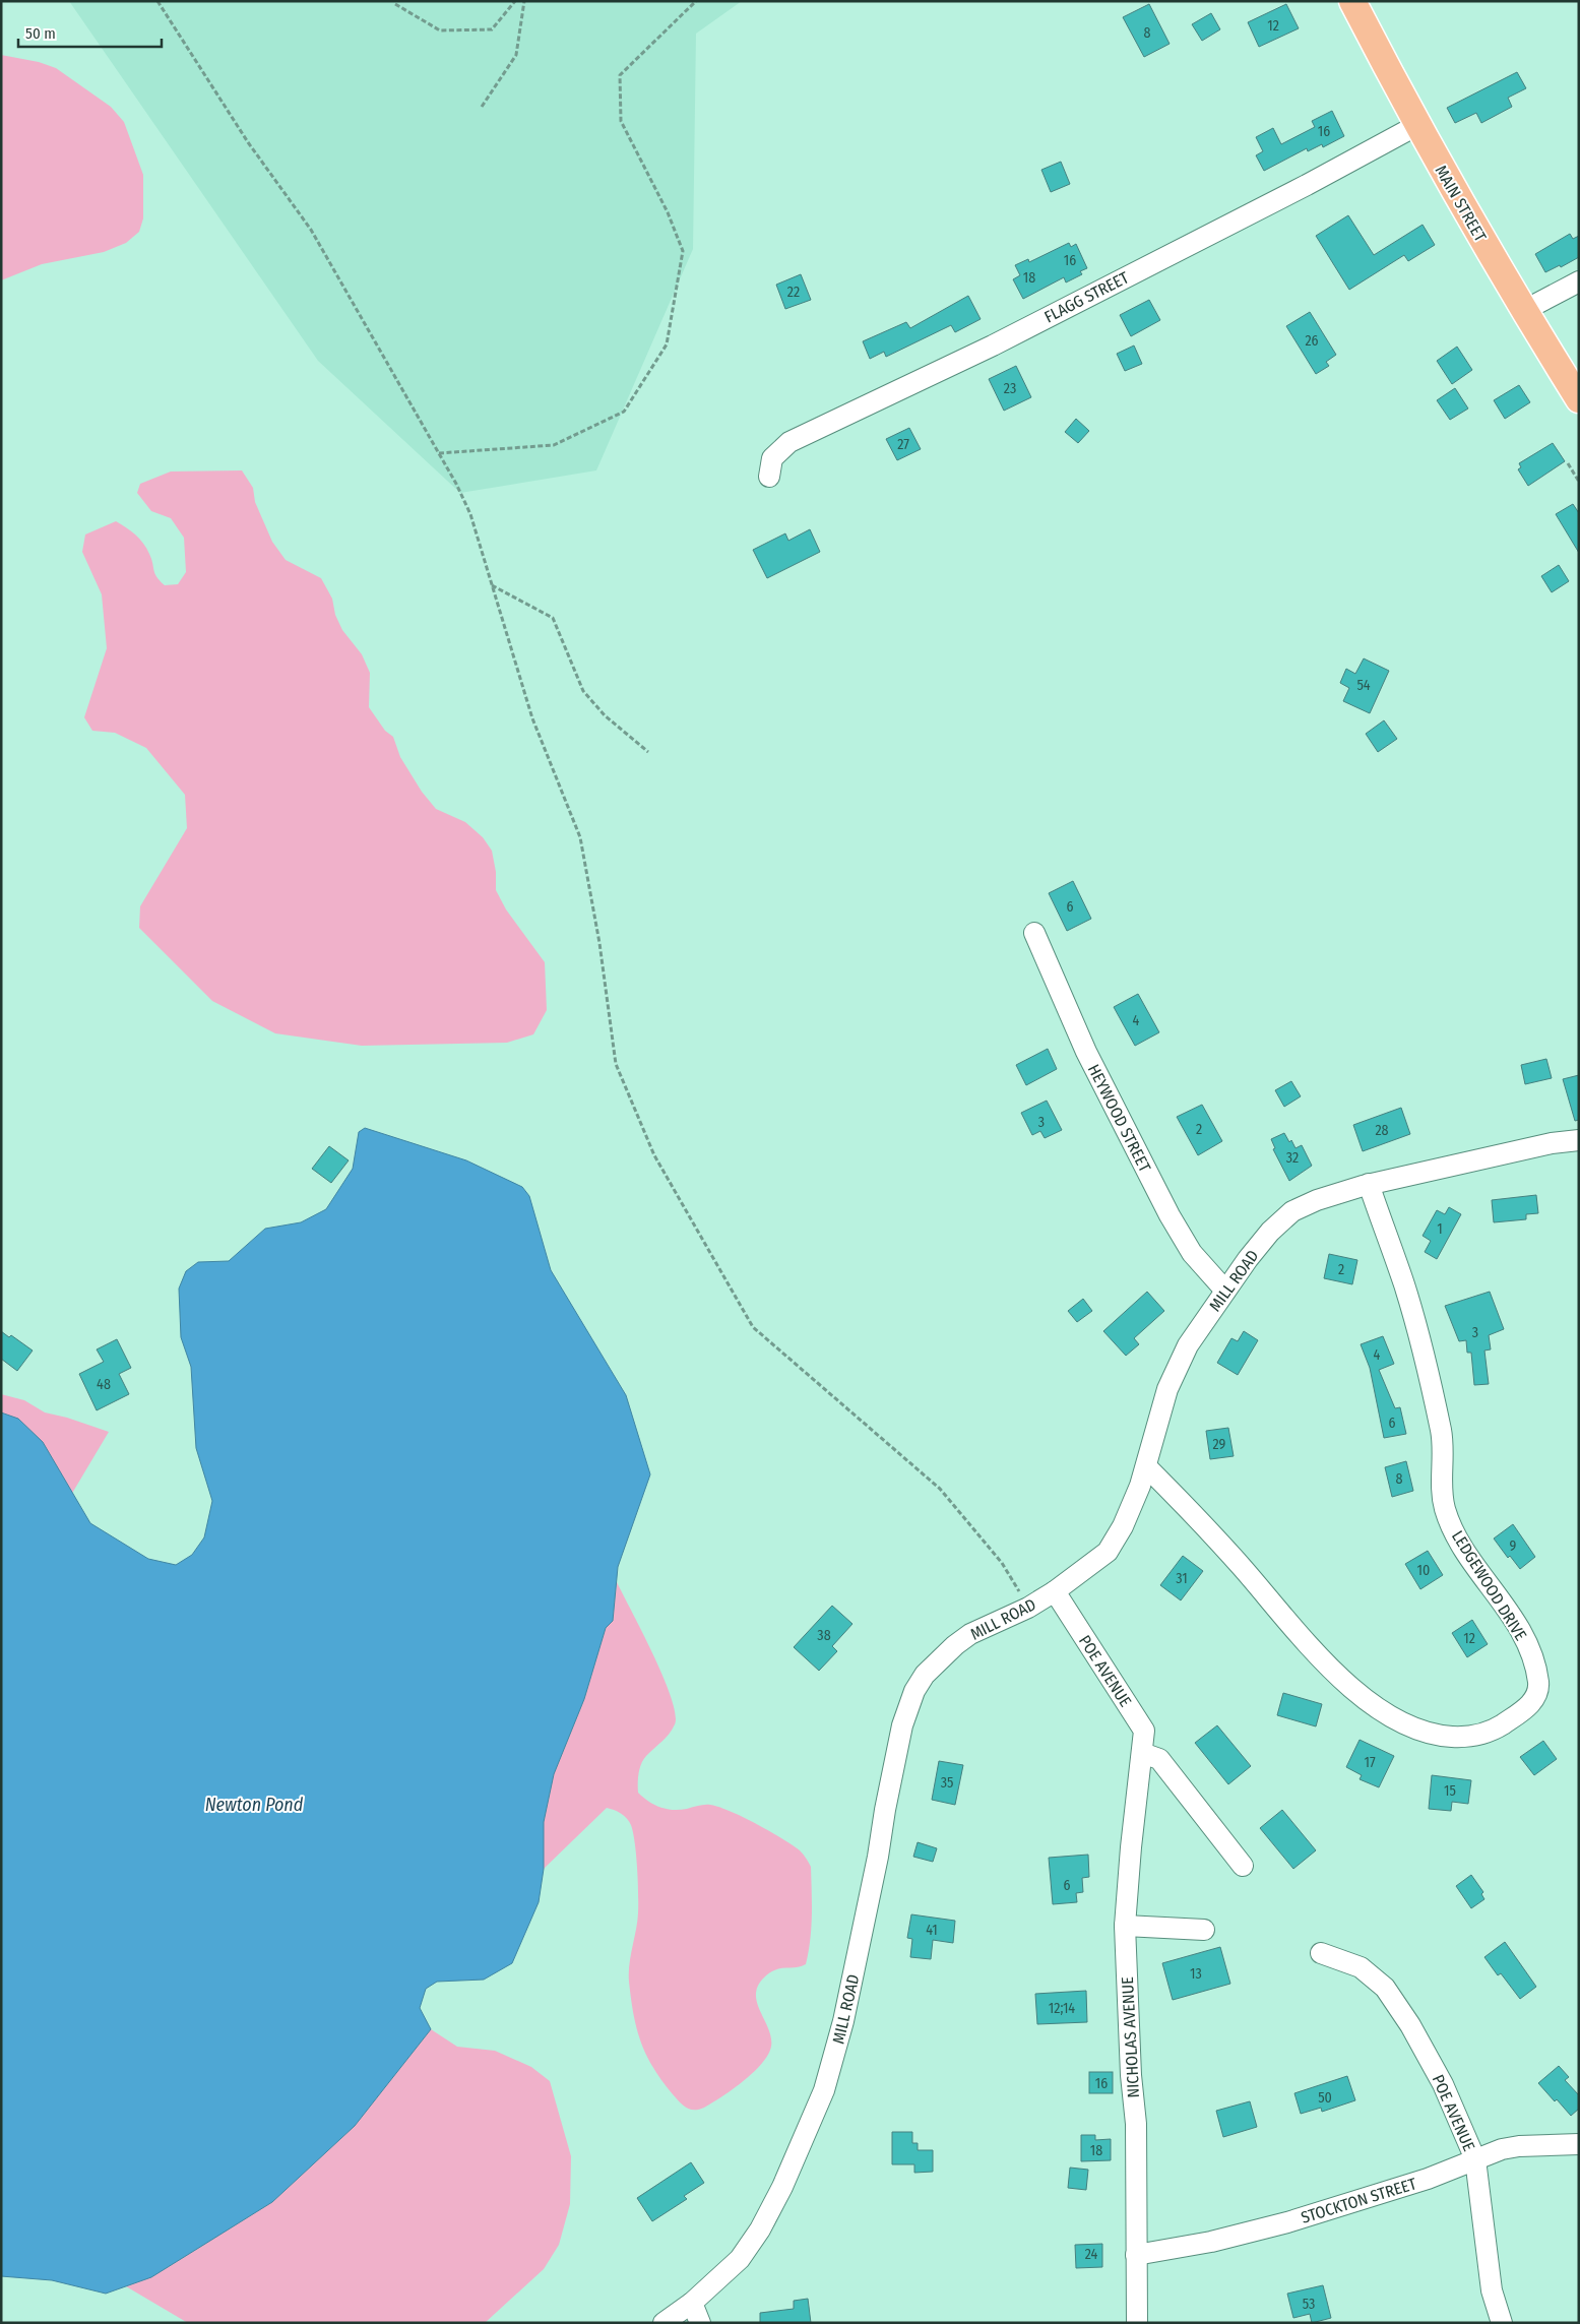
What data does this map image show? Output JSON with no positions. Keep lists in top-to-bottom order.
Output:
{
  "streets": {
    "main road": ["MAIN STREET"],
    "street": [
      "FLAGG STREET",
      "HEYWOOD STREET",
      "MILL ROAD",
      "LEDGEWOOD DRIVE",
      "POE AVENUE",
      "NICHOLAS AVENUE",
      "STOCKTON STREET"
    ]
  },
  "crossings": [
    ["MAIN STREET", "FLAGG STREET"],
    ["HEYWOOD STREET", "MILL ROAD"],
    ["MILL ROAD", "LEDGEWOOD DRIVE"],
    ["MILL ROAD", "POE AVENUE"],
    ["POE AVENUE", "NICHOLAS AVENUE"],
    ["POE AVENUE", "STOCKTON STREET"],
    ["NICHOLAS AVENUE", "STOCKTON STREET"]
  ],
  "water": ["Newton Pond"],
  "house_numbers": [
    "12",
    "8",
    "16",
    "16",
    "18",
    "22",
    "26",
    "23",
    "27",
    "54",
    "6",
    "4",
    "3",
    "2",
    "28",
    "32",
    "1",
    "2",
    "3",
    "4",
    "48",
    "6",
    "29",
    "8",
    "9",
    "10",
    "31",
    "38",
    "12",
    "17",
    "35",
    "15",
    "6",
    "41",
    "13",
    "12;14",
    "16",
    "50",
    "18",
    "24",
    "53"
  ],
  "scale_bar": "50 m"
}
